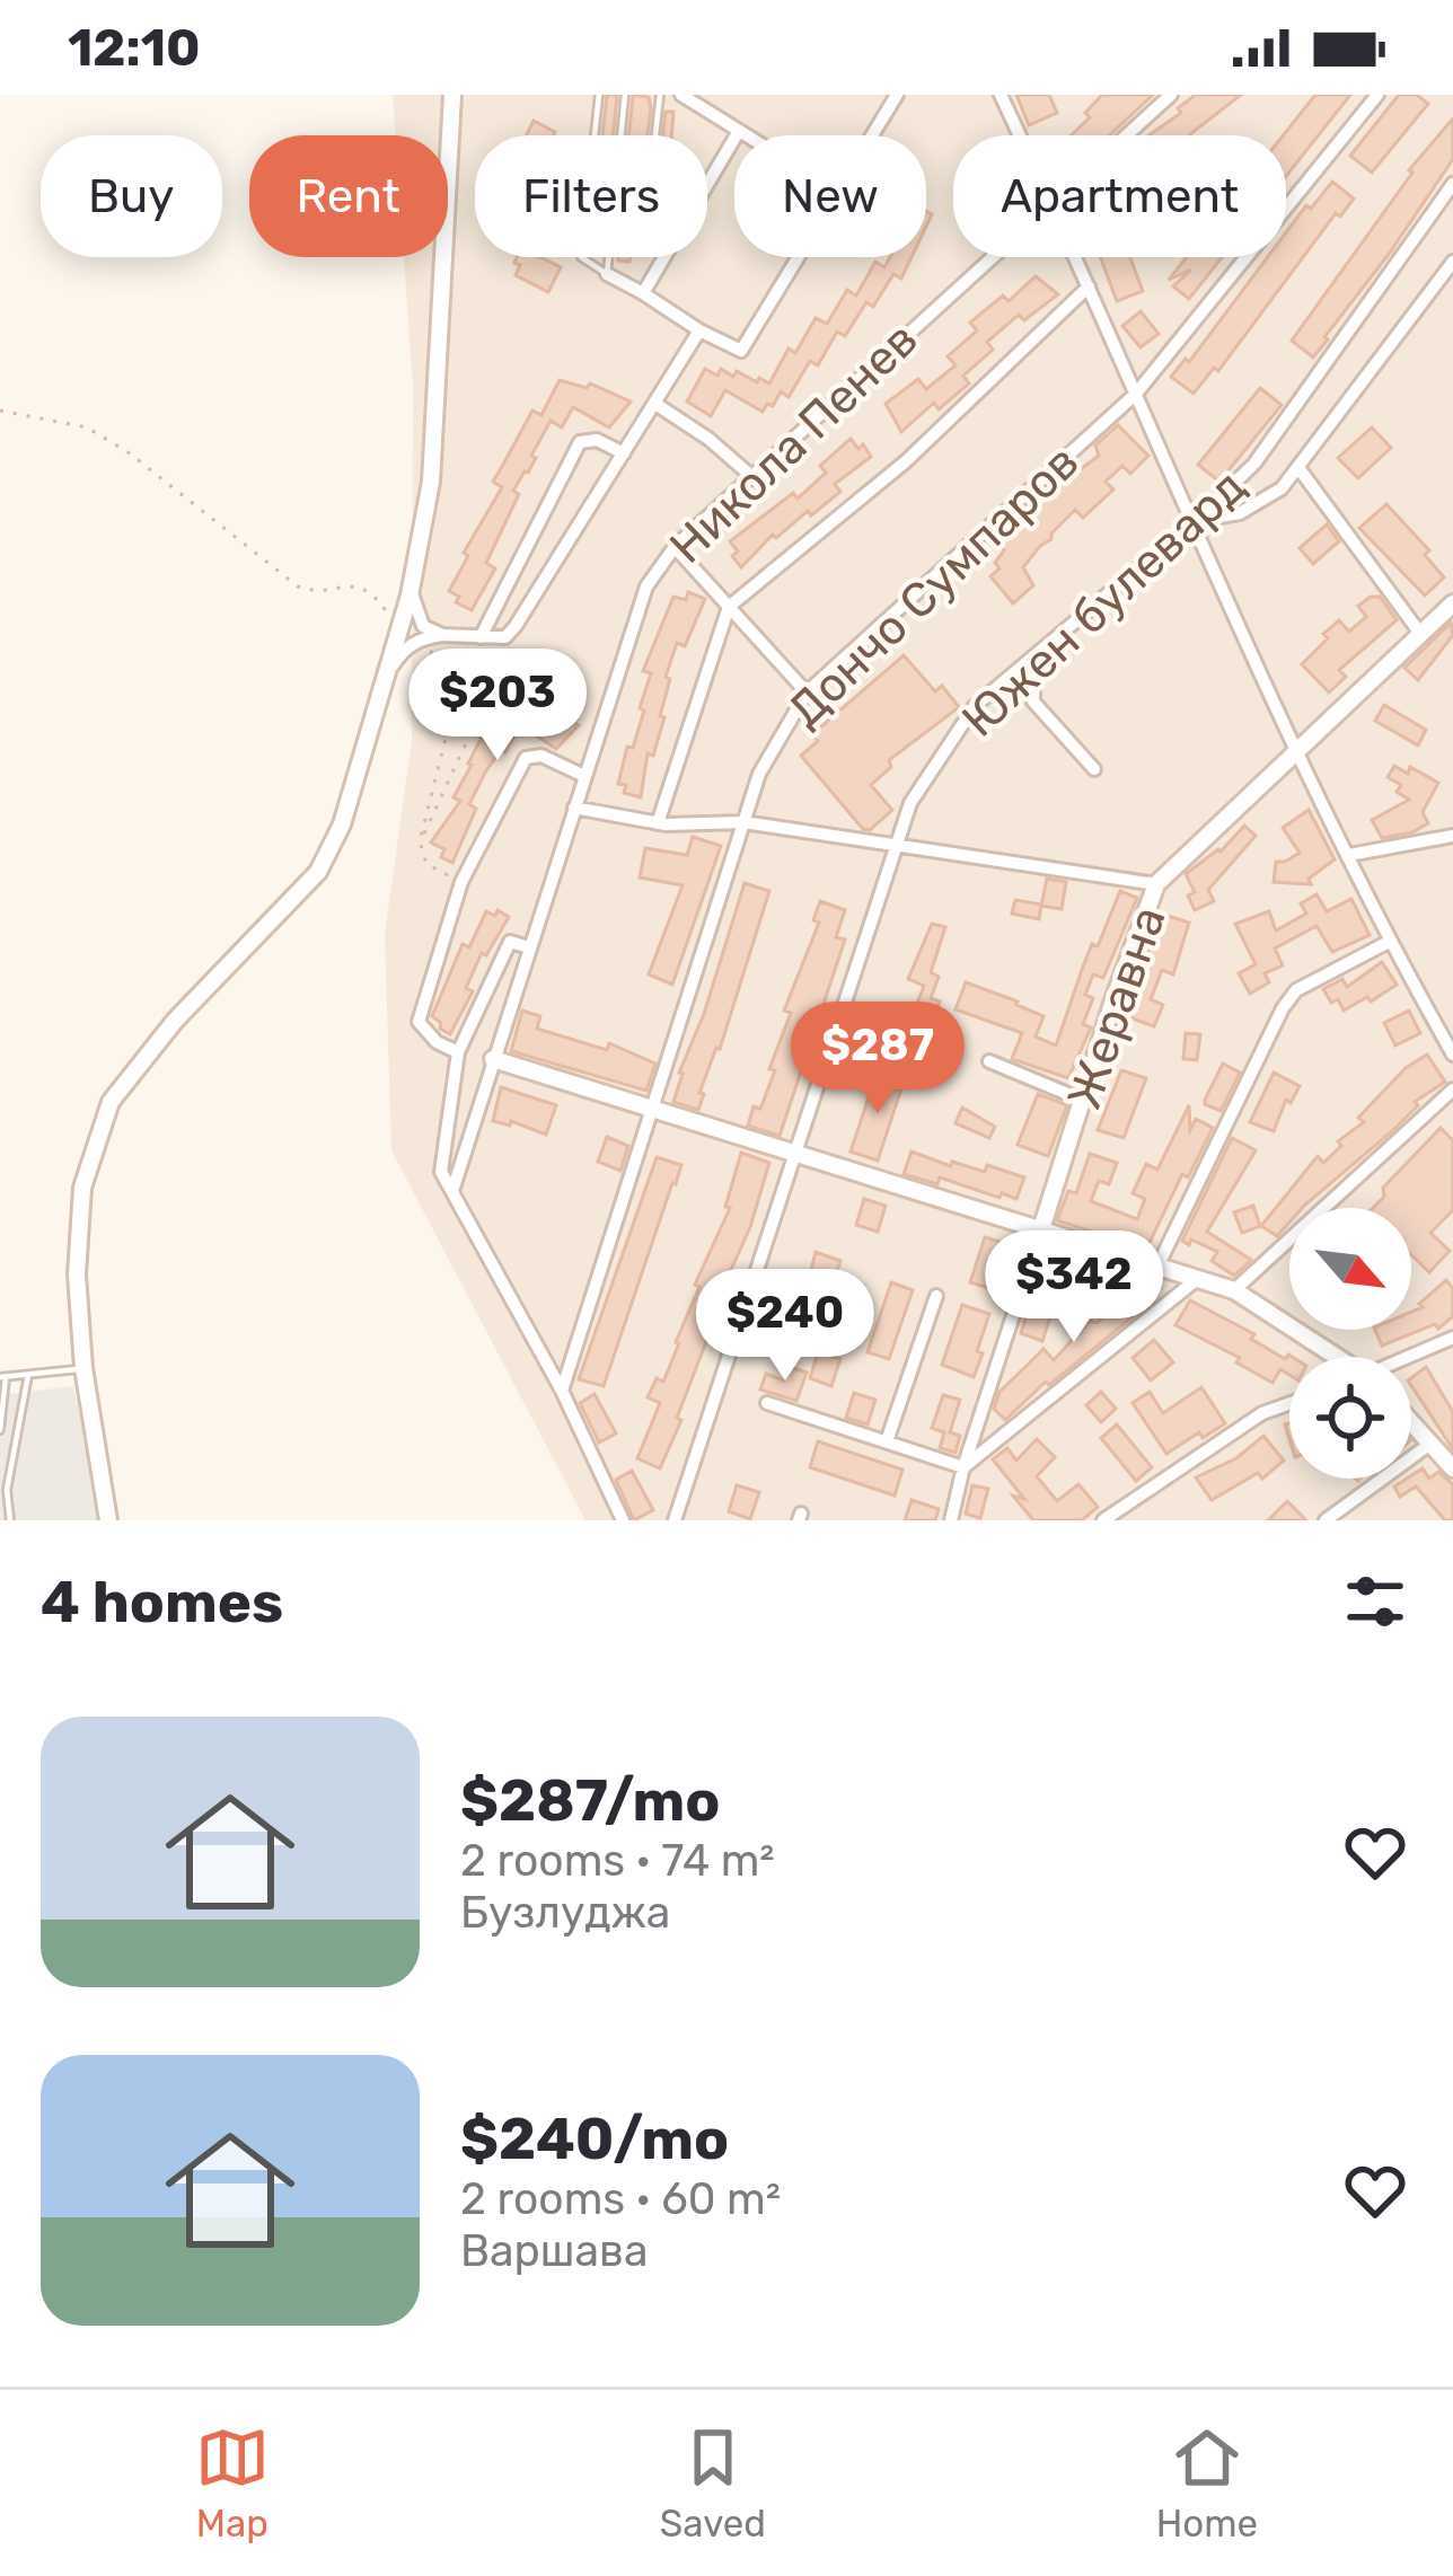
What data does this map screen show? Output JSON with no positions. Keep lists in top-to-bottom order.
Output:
{
  "streets": {
    "street": [
      "Никола Пенев",
      "Дончо Сумпаров",
      "Южен булевард",
      "Жеравна"
    ]
  },
  "north": "bottom right",
  "page": {
    "status": "12:10",
    "chip": [
      "Buy",
      "Rent",
      "Filters",
      "New",
      "Apartment"
    ],
    "price": [
      "$203",
      "$287",
      "$342",
      "$240"
    ],
    "heading": "4 homes",
    "list": [
      {
        "name": "$287/mo",
        "note": "2 rooms · 74 m² · Бузлуджа"
      },
      {
        "name": "$240/mo",
        "note": "2 rooms · 60 m² · Варшава"
      }
    ],
    "tabs": ["Map", "Saved", "Home"]
  }
}
